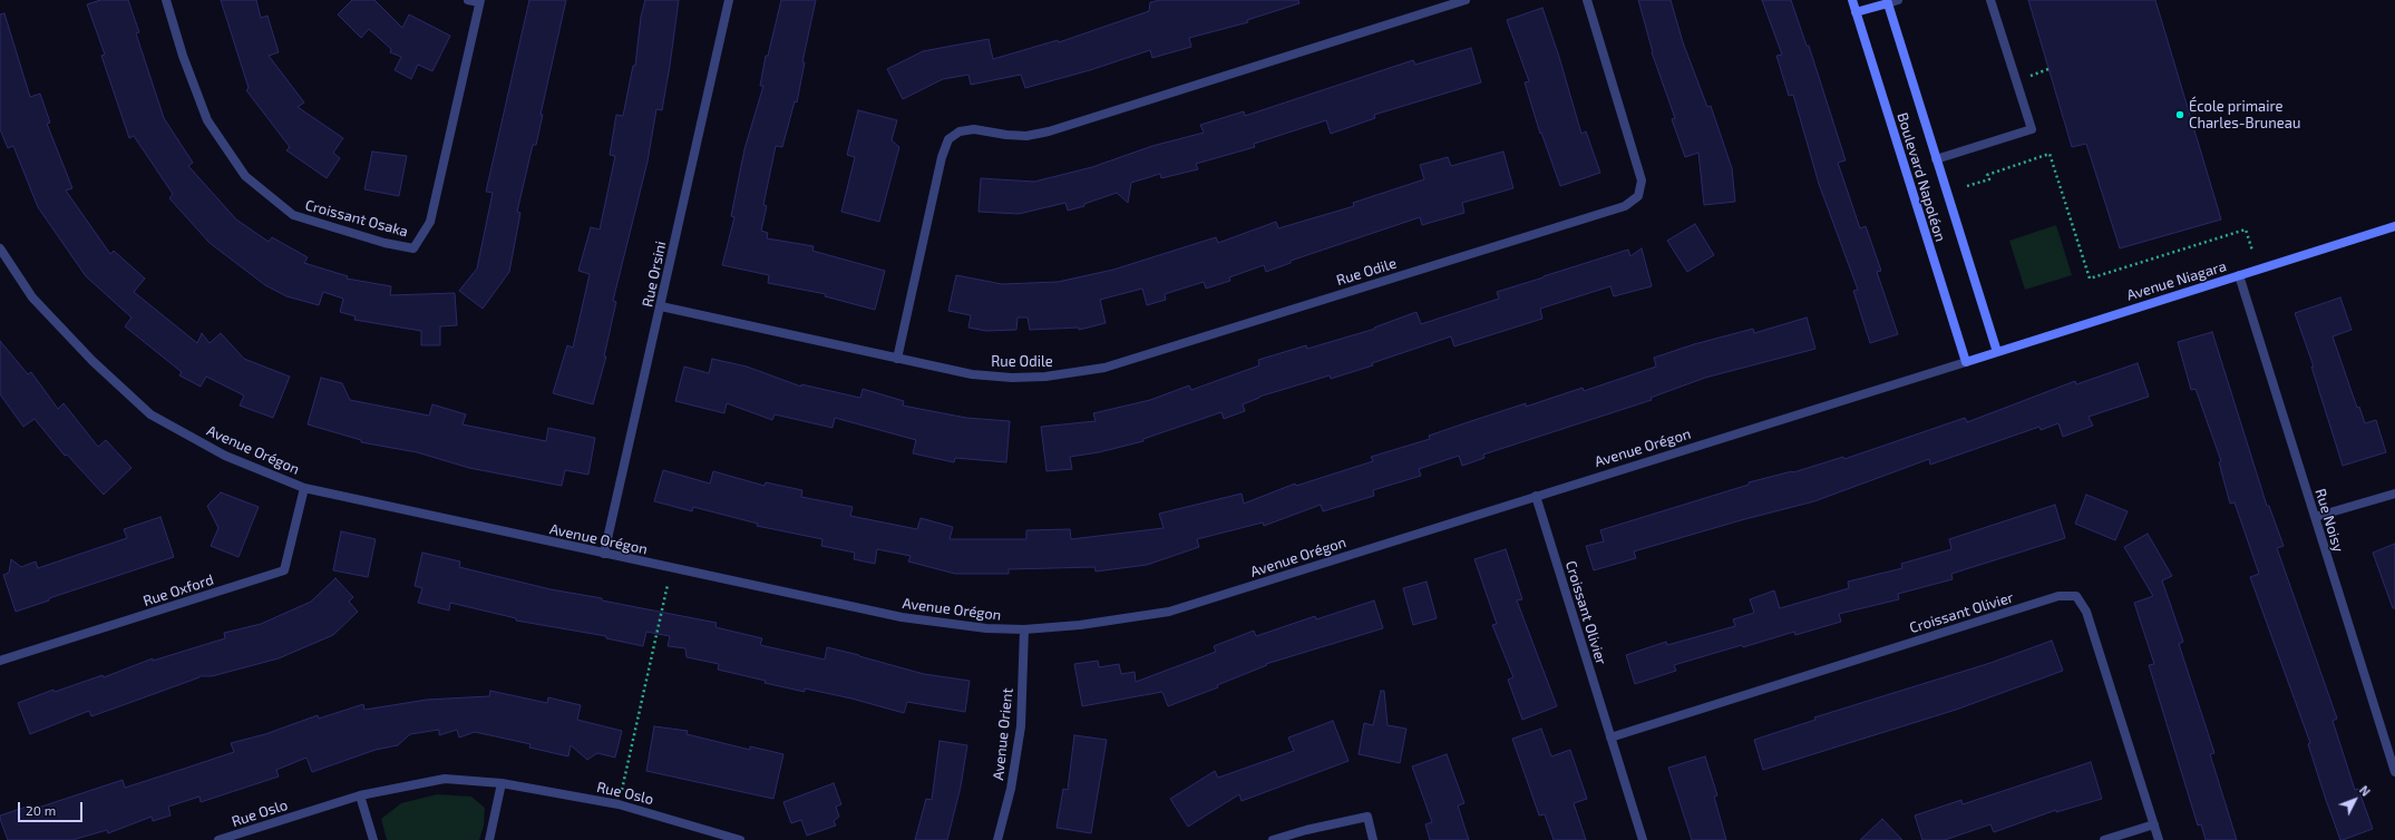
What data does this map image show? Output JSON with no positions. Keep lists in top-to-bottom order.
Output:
{
  "streets": {
    "street": [
      "Boulevard Napoléon",
      "Croissant Osaka",
      "Rue Odile",
      "Rue Orsini",
      "Avenue Niagara",
      "Avenue Orégon",
      "Rue Noisy",
      "Rue Oxford",
      "Croissant Olivier",
      "Avenue Orient",
      "Rue Oslo"
    ]
  },
  "crossings": [
    ["Boulevard Napoléon", "Avenue Niagara"],
    ["Boulevard Napoléon", "Avenue Orégon"],
    ["Rue Odile", "Rue Orsini"],
    ["Rue Orsini", "Avenue Orégon"],
    ["Avenue Niagara", "Avenue Orégon"],
    ["Avenue Niagara", "Rue Noisy"],
    ["Avenue Orégon", "Rue Oxford"],
    ["Avenue Orégon", "Croissant Olivier"],
    ["Avenue Orégon", "Avenue Orient"]
  ],
  "places": ["École primaire Charles-Bruneau"],
  "scale_bar": "20 m",
  "north": "top right"
}
